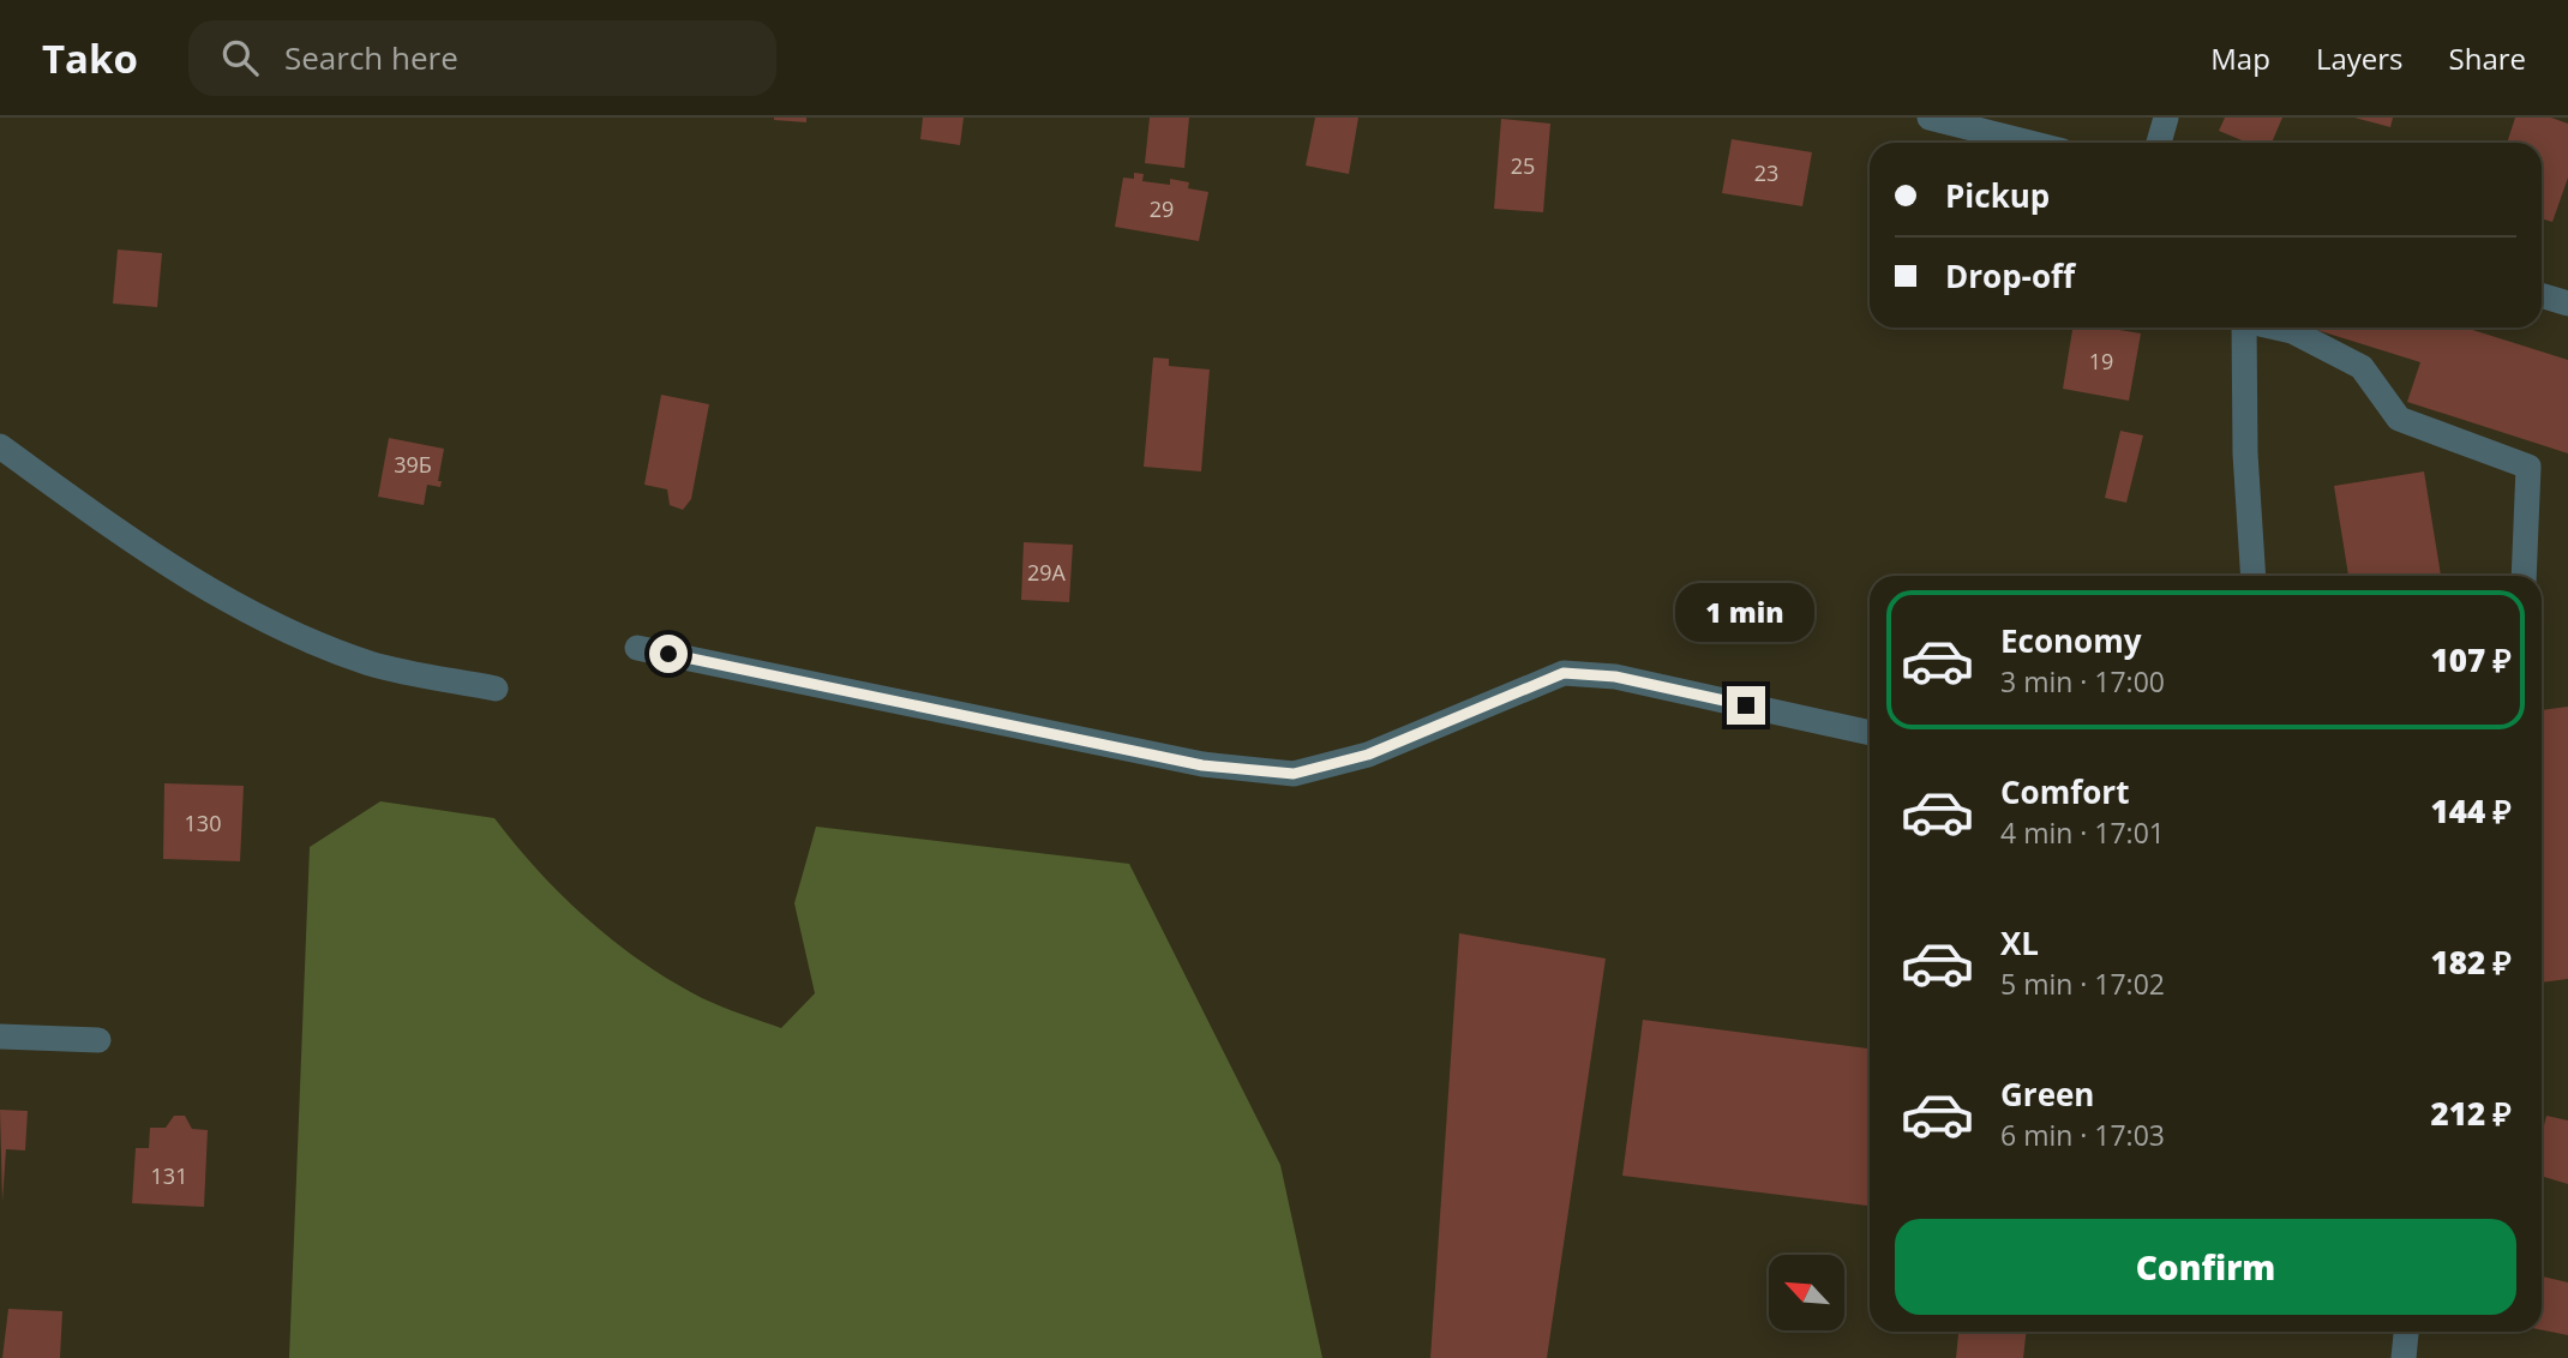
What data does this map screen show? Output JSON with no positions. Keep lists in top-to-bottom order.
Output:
{
  "house_numbers": [
    "25",
    "23",
    "29",
    "19",
    "39Б",
    "29А",
    "130",
    "131"
  ],
  "north": "top left",
  "page": {
    "header": "Tako",
    "search": "Search here",
    "nav": ["Map", "Layers", "Share"],
    "banner": ["Pickup", "Drop-off"],
    "bubble": "1 min",
    "list": [
      {
        "name": "Economy",
        "note": "3 min · 17:00",
        "value": "107 ₽"
      },
      {
        "name": "Comfort",
        "note": "4 min · 17:01",
        "value": "144 ₽"
      },
      {
        "name": "XL",
        "note": "5 min · 17:02",
        "value": "182 ₽"
      },
      {
        "name": "Green",
        "note": "6 min · 17:03",
        "value": "212 ₽"
      }
    ],
    "buttons": "Confirm"
  }
}
